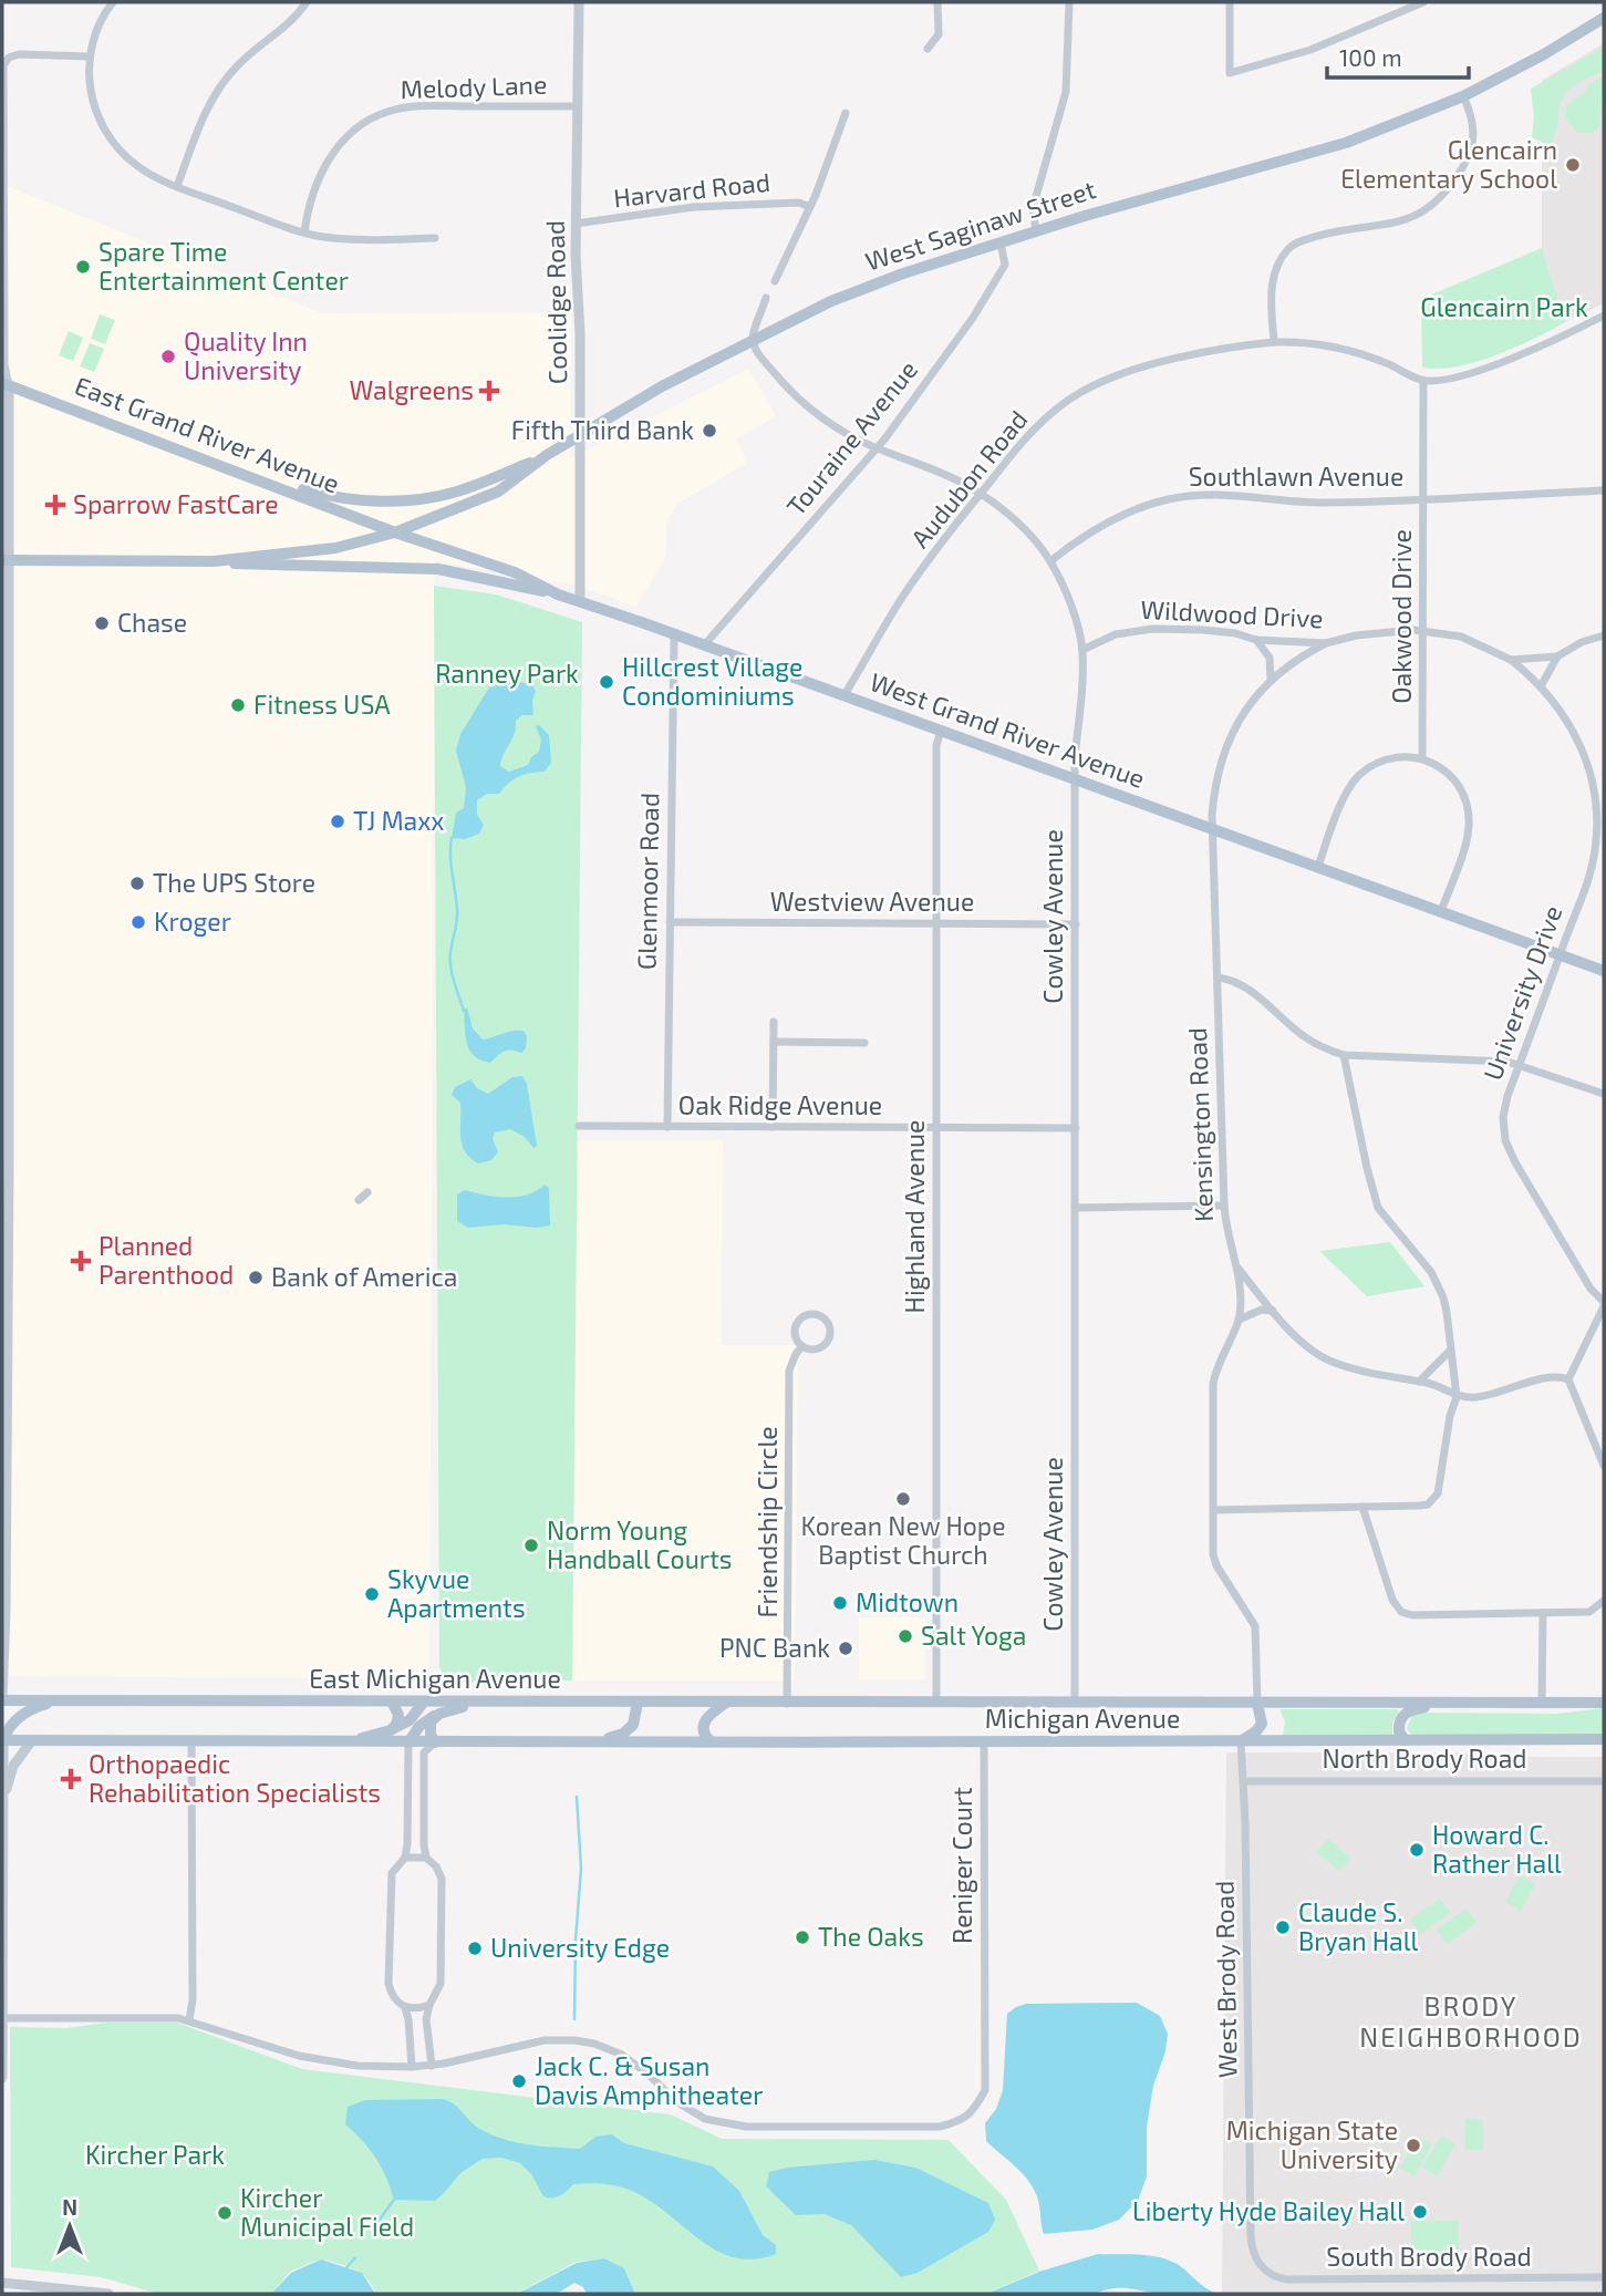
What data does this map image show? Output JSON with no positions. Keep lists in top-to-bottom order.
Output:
{
  "streets": {
    "main road": [
      "West Saginaw Street",
      "East Grand River Avenue",
      "West Grand River Avenue",
      "East Michigan Avenue",
      "Michigan Avenue"
    ],
    "street": [
      "Melody Lane",
      "Harvard Road",
      "Coolidge Road",
      "Touraine Avenue",
      "Southlawn Avenue",
      "Audubon Road",
      "Wildwood Drive",
      "Oakwood Drive",
      "Glenmoor Road",
      "Westview Avenue",
      "Cowley Avenue",
      "University Drive",
      "Oak Ridge Avenue",
      "Kensington Road",
      "Highland Avenue",
      "Friendship Circle",
      "North Brody Road",
      "Reniger Court",
      "West Brody Road",
      "South Brody Road"
    ]
  },
  "crossings": [
    ["Melody Lane", "Coolidge Road"],
    ["Harvard Road", "Coolidge Road"],
    ["West Saginaw Street", "Coolidge Road"],
    ["West Saginaw Street", "East Grand River Avenue"],
    ["West Saginaw Street", "Touraine Avenue"],
    ["West Saginaw Street", "West Grand River Avenue"],
    ["West Saginaw Street", "Cowley Avenue"],
    ["Coolidge Road", "West Grand River Avenue"],
    ["East Grand River Avenue", "West Grand River Avenue"],
    ["Touraine Avenue", "West Grand River Avenue"],
    ["Touraine Avenue", "Cowley Avenue"],
    ["Southlawn Avenue", "Oakwood Drive"],
    ["Southlawn Avenue", "Cowley Avenue"],
    ["Audubon Road", "Oakwood Drive"],
    ["Audubon Road", "West Grand River Avenue"],
    ["Audubon Road", "Cowley Avenue"],
    ["Wildwood Drive", "Oakwood Drive"],
    ["Wildwood Drive", "Cowley Avenue"],
    ["Wildwood Drive", "University Drive"],
    ["Wildwood Drive", "Kensington Road"],
    ["Oakwood Drive", "West Grand River Avenue"],
    ["West Grand River Avenue", "Glenmoor Road"],
    ["West Grand River Avenue", "Cowley Avenue"],
    ["West Grand River Avenue", "University Drive"],
    ["West Grand River Avenue", "Kensington Road"],
    ["West Grand River Avenue", "Highland Avenue"],
    ["Glenmoor Road", "Westview Avenue"],
    ["Glenmoor Road", "Oak Ridge Avenue"],
    ["Westview Avenue", "Cowley Avenue"],
    ["Westview Avenue", "Highland Avenue"],
    ["Cowley Avenue", "Oak Ridge Avenue"],
    ["Cowley Avenue", "Michigan Avenue"],
    ["Oak Ridge Avenue", "Highland Avenue"],
    ["Kensington Road", "Michigan Avenue"],
    ["Highland Avenue", "Michigan Avenue"],
    ["Friendship Circle", "East Michigan Avenue"],
    ["East Michigan Avenue", "Michigan Avenue"],
    ["Michigan Avenue", "Reniger Court"],
    ["Michigan Avenue", "West Brody Road"],
    ["North Brody Road", "West Brody Road"],
    ["West Brody Road", "South Brody Road"]
  ],
  "districts": ["BRODY NEIGHBORHOOD"],
  "parks": ["Glencairn Park", "Ranney Park", "Kircher Park"],
  "places": {
    "other": [
      "Glencairn Elementary School",
      "Spare Time Entertainment Center",
      "Quality Inn University",
      "Fifth Third Bank",
      "Chase",
      "Hillcrest Village Condominiums",
      "Fitness USA",
      "TJ Maxx",
      "The UPS Store",
      "Kroger",
      "Bank of America",
      "Korean New Hope Baptist Church",
      "Norm Young Handball Courts",
      "Skyvue Apartments",
      "Midtown",
      "Salt Yoga",
      "PNC Bank",
      "Howard C. Rather Hall",
      "Claude S. Bryan Hall",
      "The Oaks",
      "University Edge",
      "Jack C. & Susan Davis Amphitheater",
      "Michigan State University",
      "Liberty Hyde Bailey Hall",
      "Kircher Municipal Field"
    ],
    "health": [
      "Walgreens",
      "Sparrow FastCare",
      "Planned Parenthood",
      "Orthopaedic Rehabilitation Specialists"
    ]
  },
  "scale_bar": "100 m",
  "north": "top"
}
